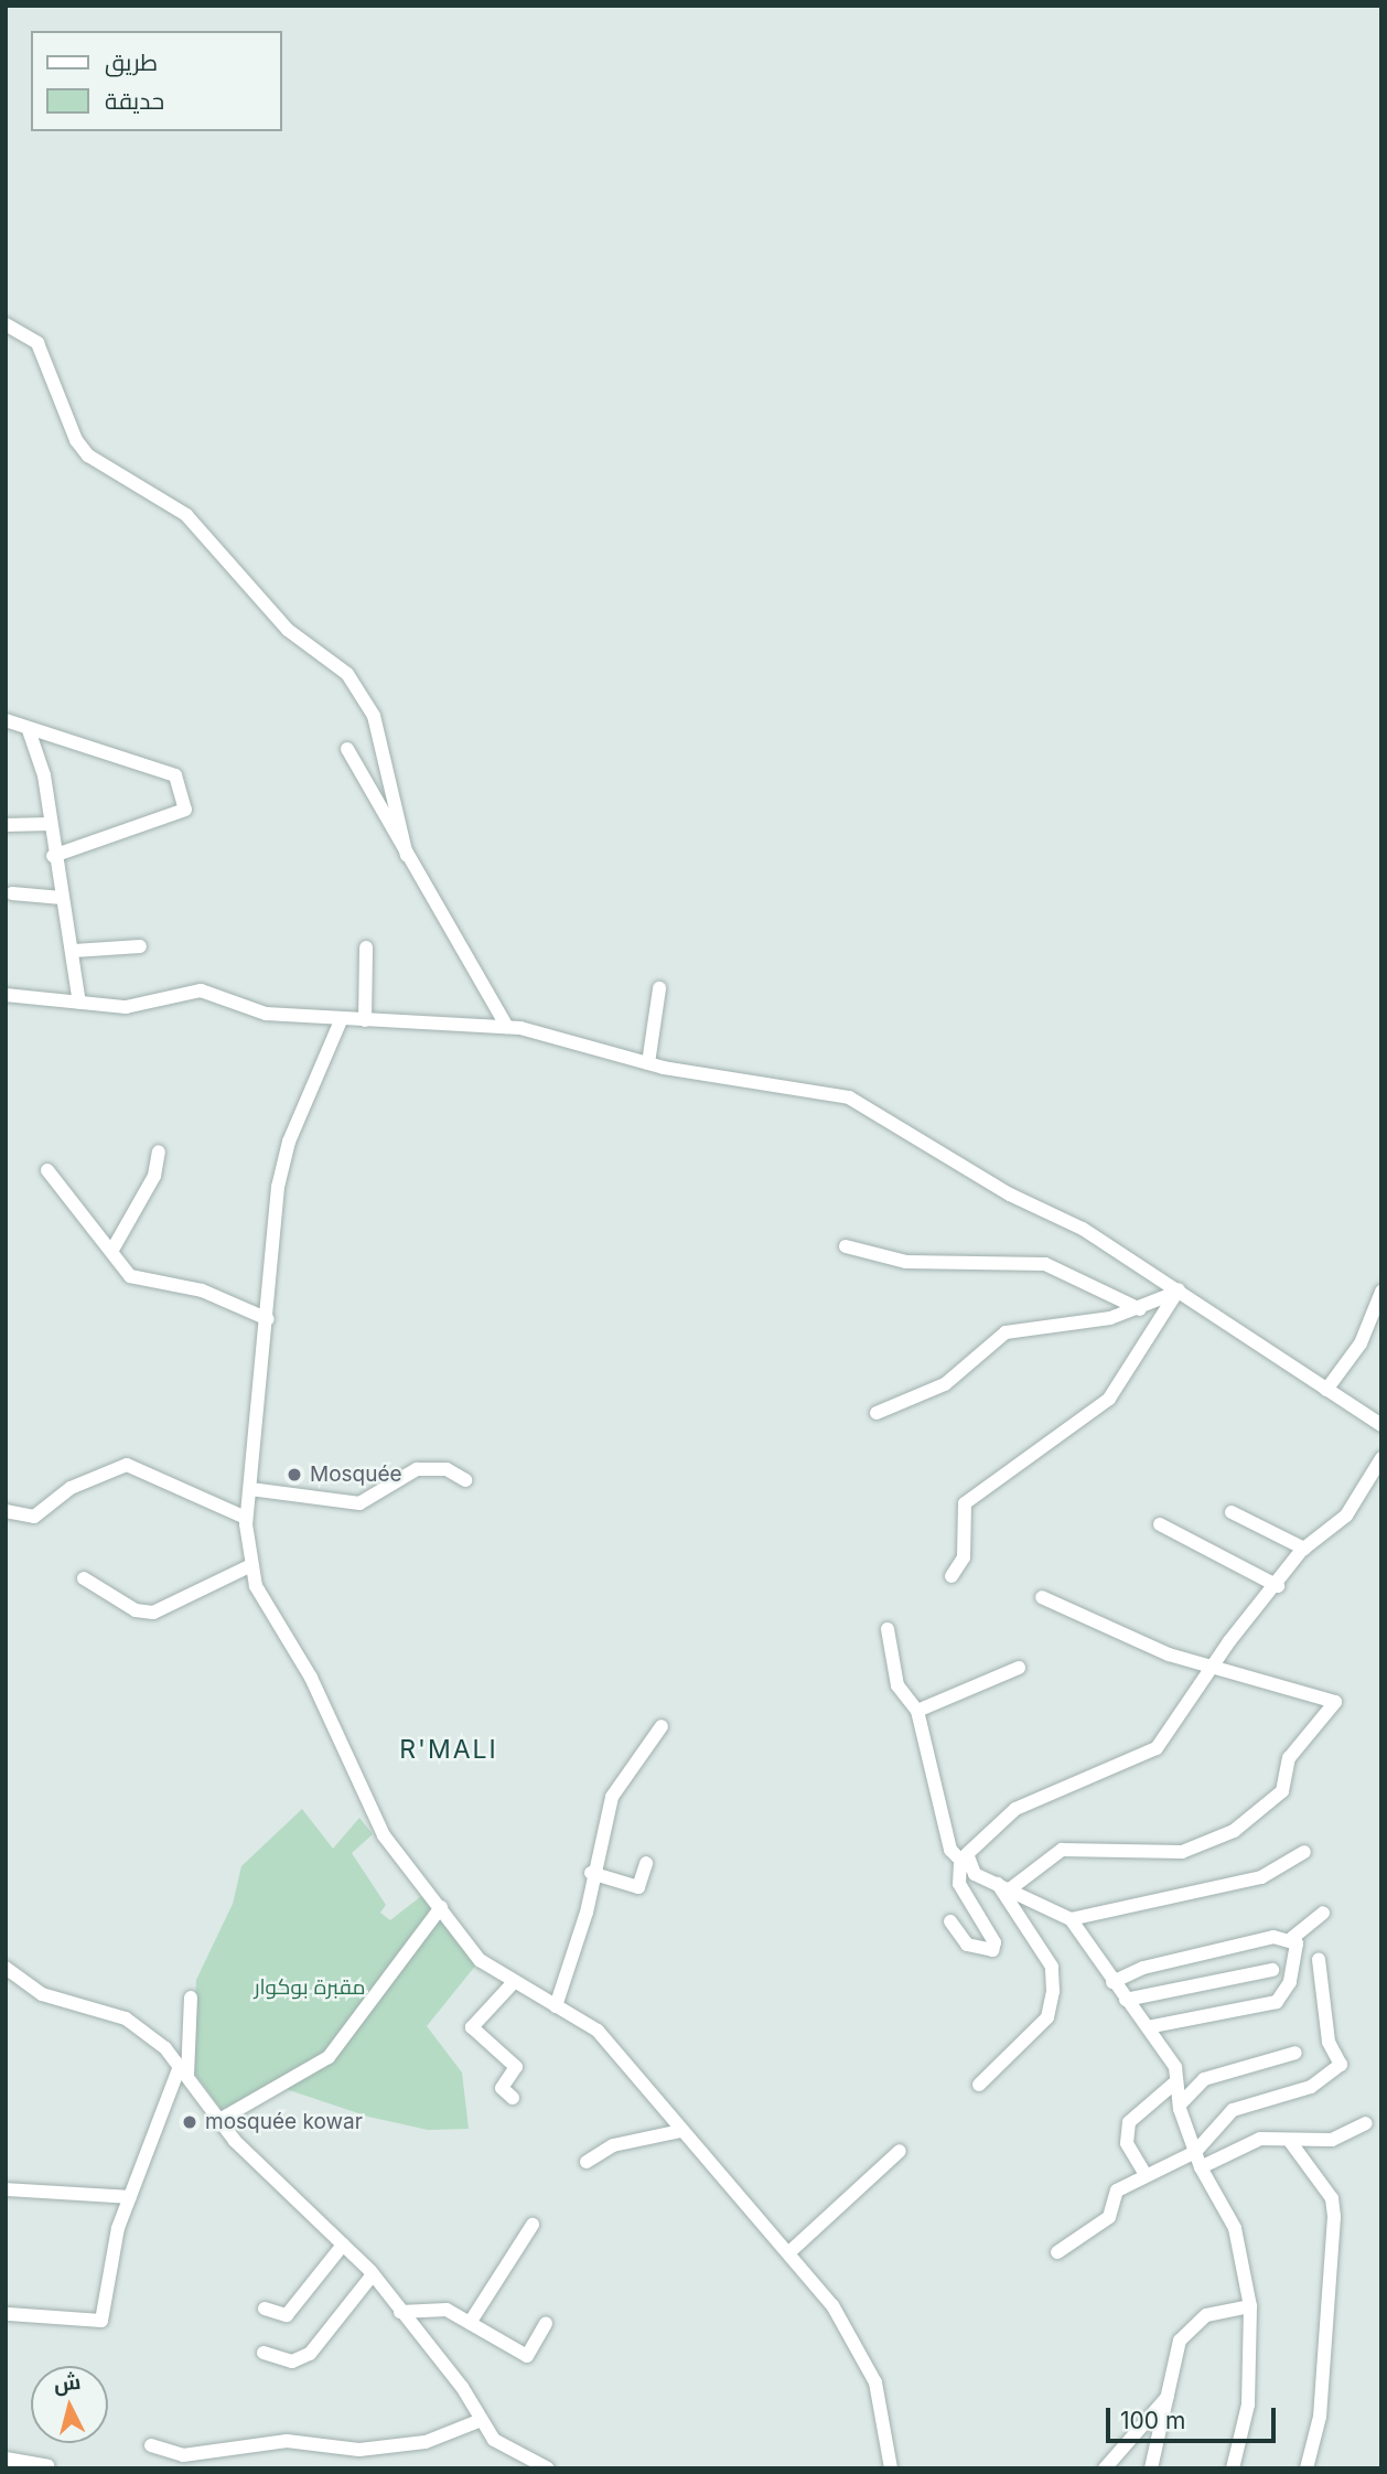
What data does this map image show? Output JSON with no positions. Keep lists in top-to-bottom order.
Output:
{
  "districts": ["R'MALI"],
  "parks": ["مقبرة بوكوار"],
  "places": ["Mosquée", "mosquée kowar"],
  "legend": ["طريق", "حديقة"],
  "scale_bar": "100 m",
  "north": "top"
}
